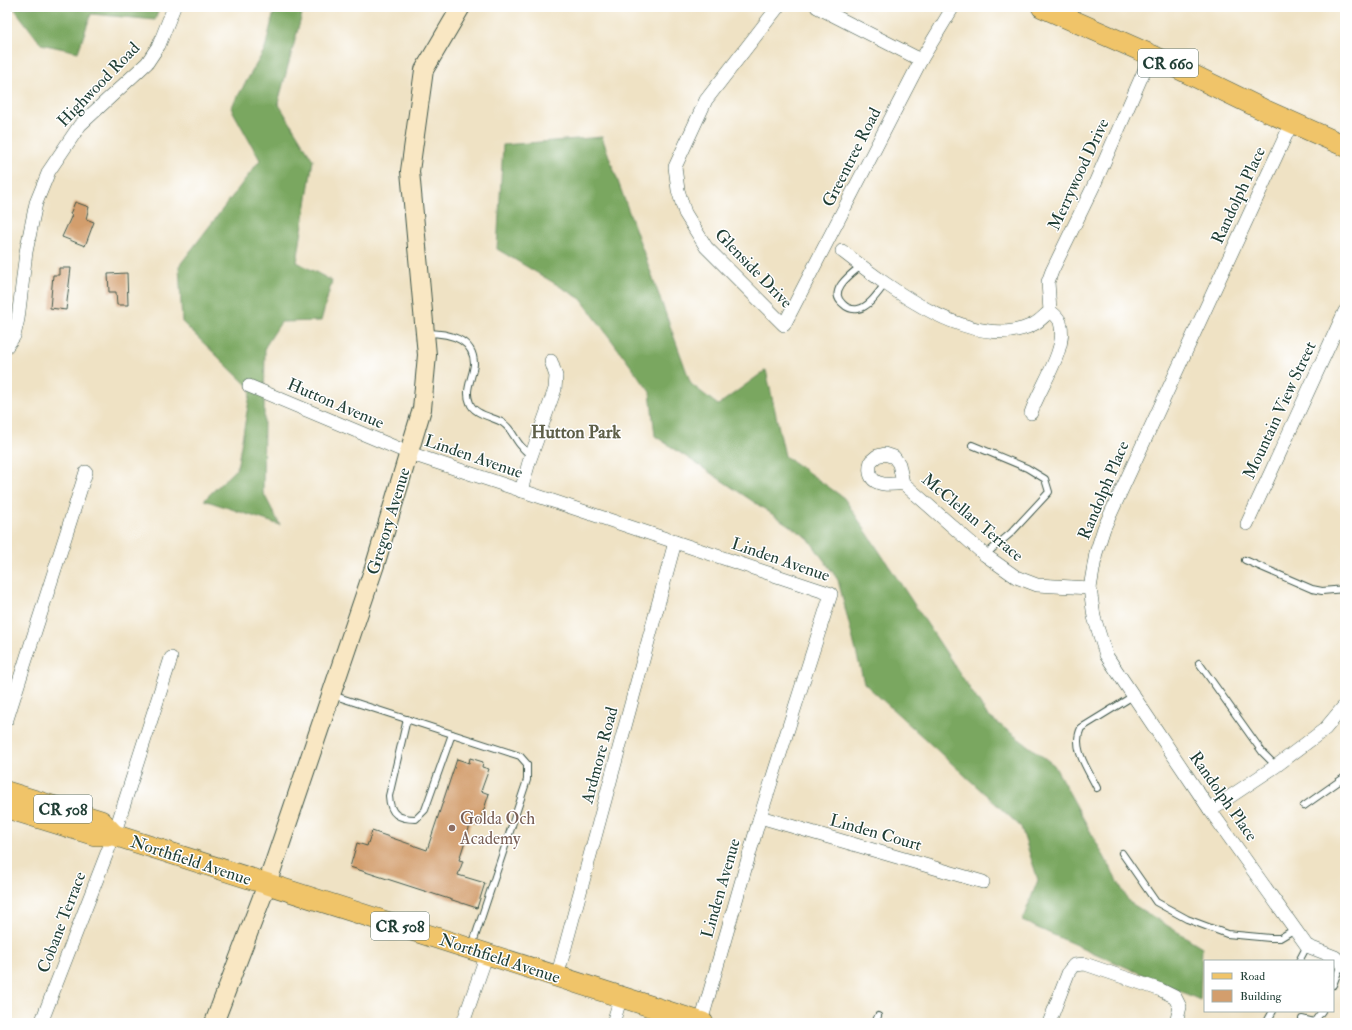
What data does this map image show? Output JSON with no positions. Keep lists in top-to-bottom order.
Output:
{
  "streets": {
    "main road": [
      "CR 660",
      "Gregory Avenue",
      "CR 508",
      "Northfield Avenue"
    ],
    "street": [
      "Highwood Road",
      "Greentree Road",
      "Merrywood Drive",
      "Randolph Place",
      "Glenside Drive",
      "Hutton Avenue",
      "Mountain View Street",
      "Linden Avenue",
      "McClellan Terrace",
      "Ardmore Road",
      "Linden Court",
      "Cobane Terrace"
    ]
  },
  "crossings": [
    ["CR 660", "Merrywood Drive"],
    ["CR 660", "Randolph Place"],
    ["Greentree Road", "Glenside Drive"],
    ["Randolph Place", "McClellan Terrace"],
    ["Hutton Avenue", "Linden Avenue"],
    ["Hutton Avenue", "Gregory Avenue"],
    ["Linden Avenue", "Gregory Avenue"],
    ["Linden Avenue", "Ardmore Road"],
    ["Linden Avenue", "Linden Court"],
    ["Linden Avenue", "Northfield Avenue"],
    ["Gregory Avenue", "Northfield Avenue"],
    ["Ardmore Road", "Northfield Avenue"],
    ["Northfield Avenue", "Cobane Terrace"]
  ],
  "districts": ["Hutton Park"],
  "places": ["Golda Och Academy"],
  "legend": ["Road", "Building"]
}
